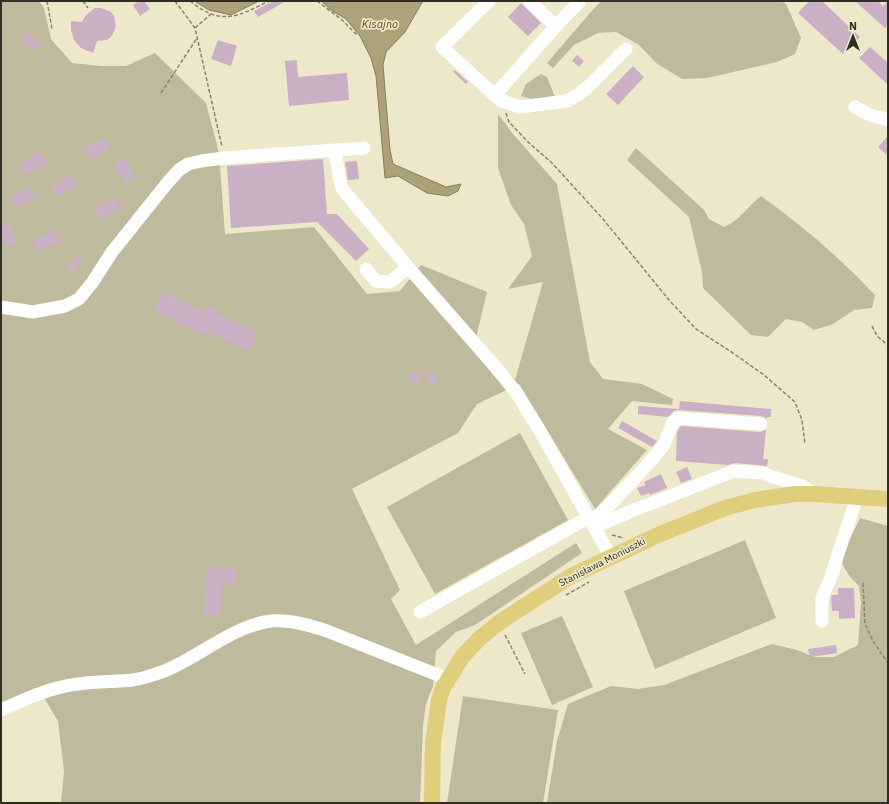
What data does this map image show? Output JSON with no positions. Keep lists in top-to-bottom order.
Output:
{
  "streets": {
    "main road": ["Stanisława Moniuszki"]
  },
  "water": ["Kisajno"],
  "north": "top"
}
